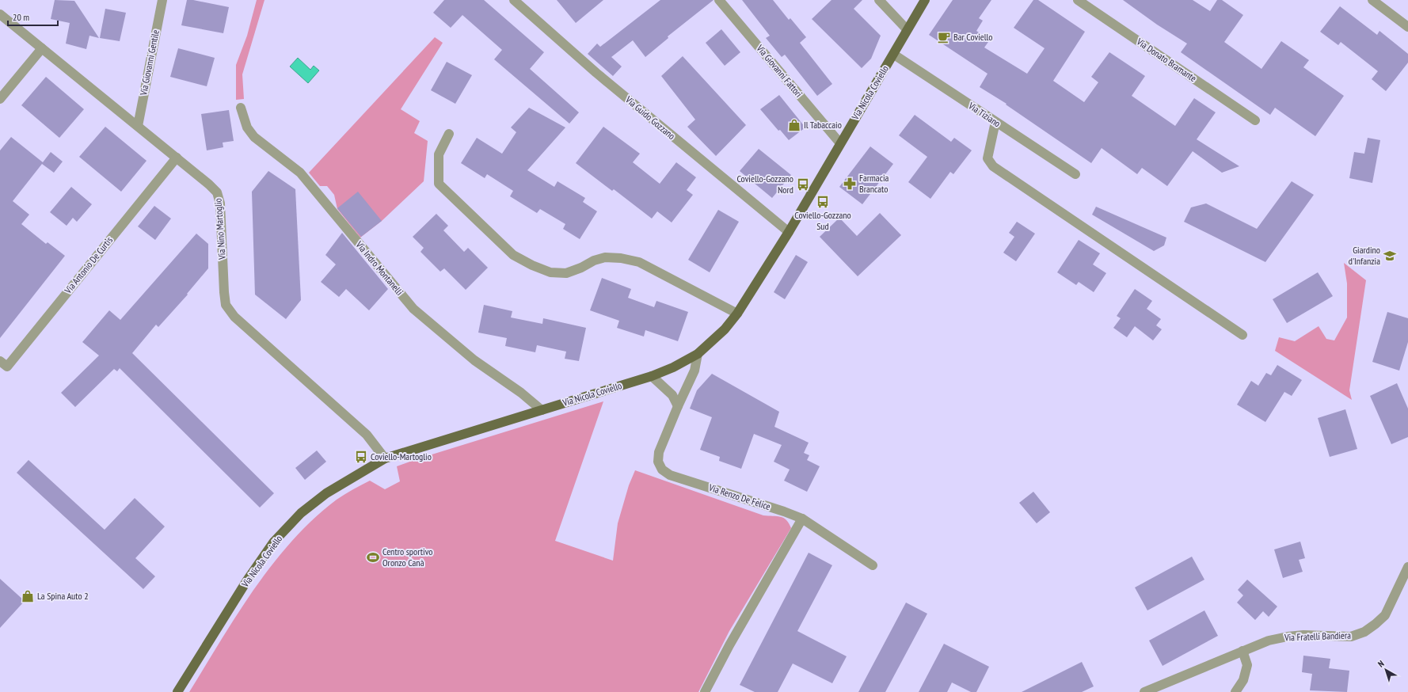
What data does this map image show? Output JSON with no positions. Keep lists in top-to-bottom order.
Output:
{
  "streets": {
    "main road": ["Via Nicola Coviello"],
    "street": [
      "Via Donato Bramante",
      "Via Giovanni Gentile",
      "Via Giovanni Fattori",
      "Via Tiziano",
      "Via Guido Gozzano",
      "Via Nino Martoglio",
      "Via Antonio De Curtis",
      "Via Indro Montanelli",
      "Via Renzo De Felice",
      "Via Fratelli Bandiera"
    ]
  },
  "crossings": [
    ["Via Giovanni Gentile", "Via Nino Martoglio"],
    ["Via Giovanni Fattori", "Via Nicola Coviello"],
    ["Via Nicola Coviello", "Via Tiziano"],
    ["Via Nicola Coviello", "Via Guido Gozzano"],
    ["Via Nicola Coviello", "Via Nino Martoglio"],
    ["Via Nicola Coviello", "Via Indro Montanelli"],
    ["Via Nicola Coviello", "Via Renzo De Felice"],
    ["Via Nino Martoglio", "Via Antonio De Curtis"]
  ],
  "places": {
    "cafe": ["Bar Coviello"],
    "shop": ["Il Tabaccaio", "La Spina Auto 2"],
    "pharmacy": ["Farmacia Brancato"],
    "bus stop": ["Coviello-Gozzano Nord", "Coviello-Gozzano Sud", "Coviello-Martoglio"],
    "school or university": ["Giardino d'Infanzia"],
    "sports": ["Centro sportivo Oronzo Canà"]
  },
  "scale_bar": "20 m",
  "north": "top left"
}
